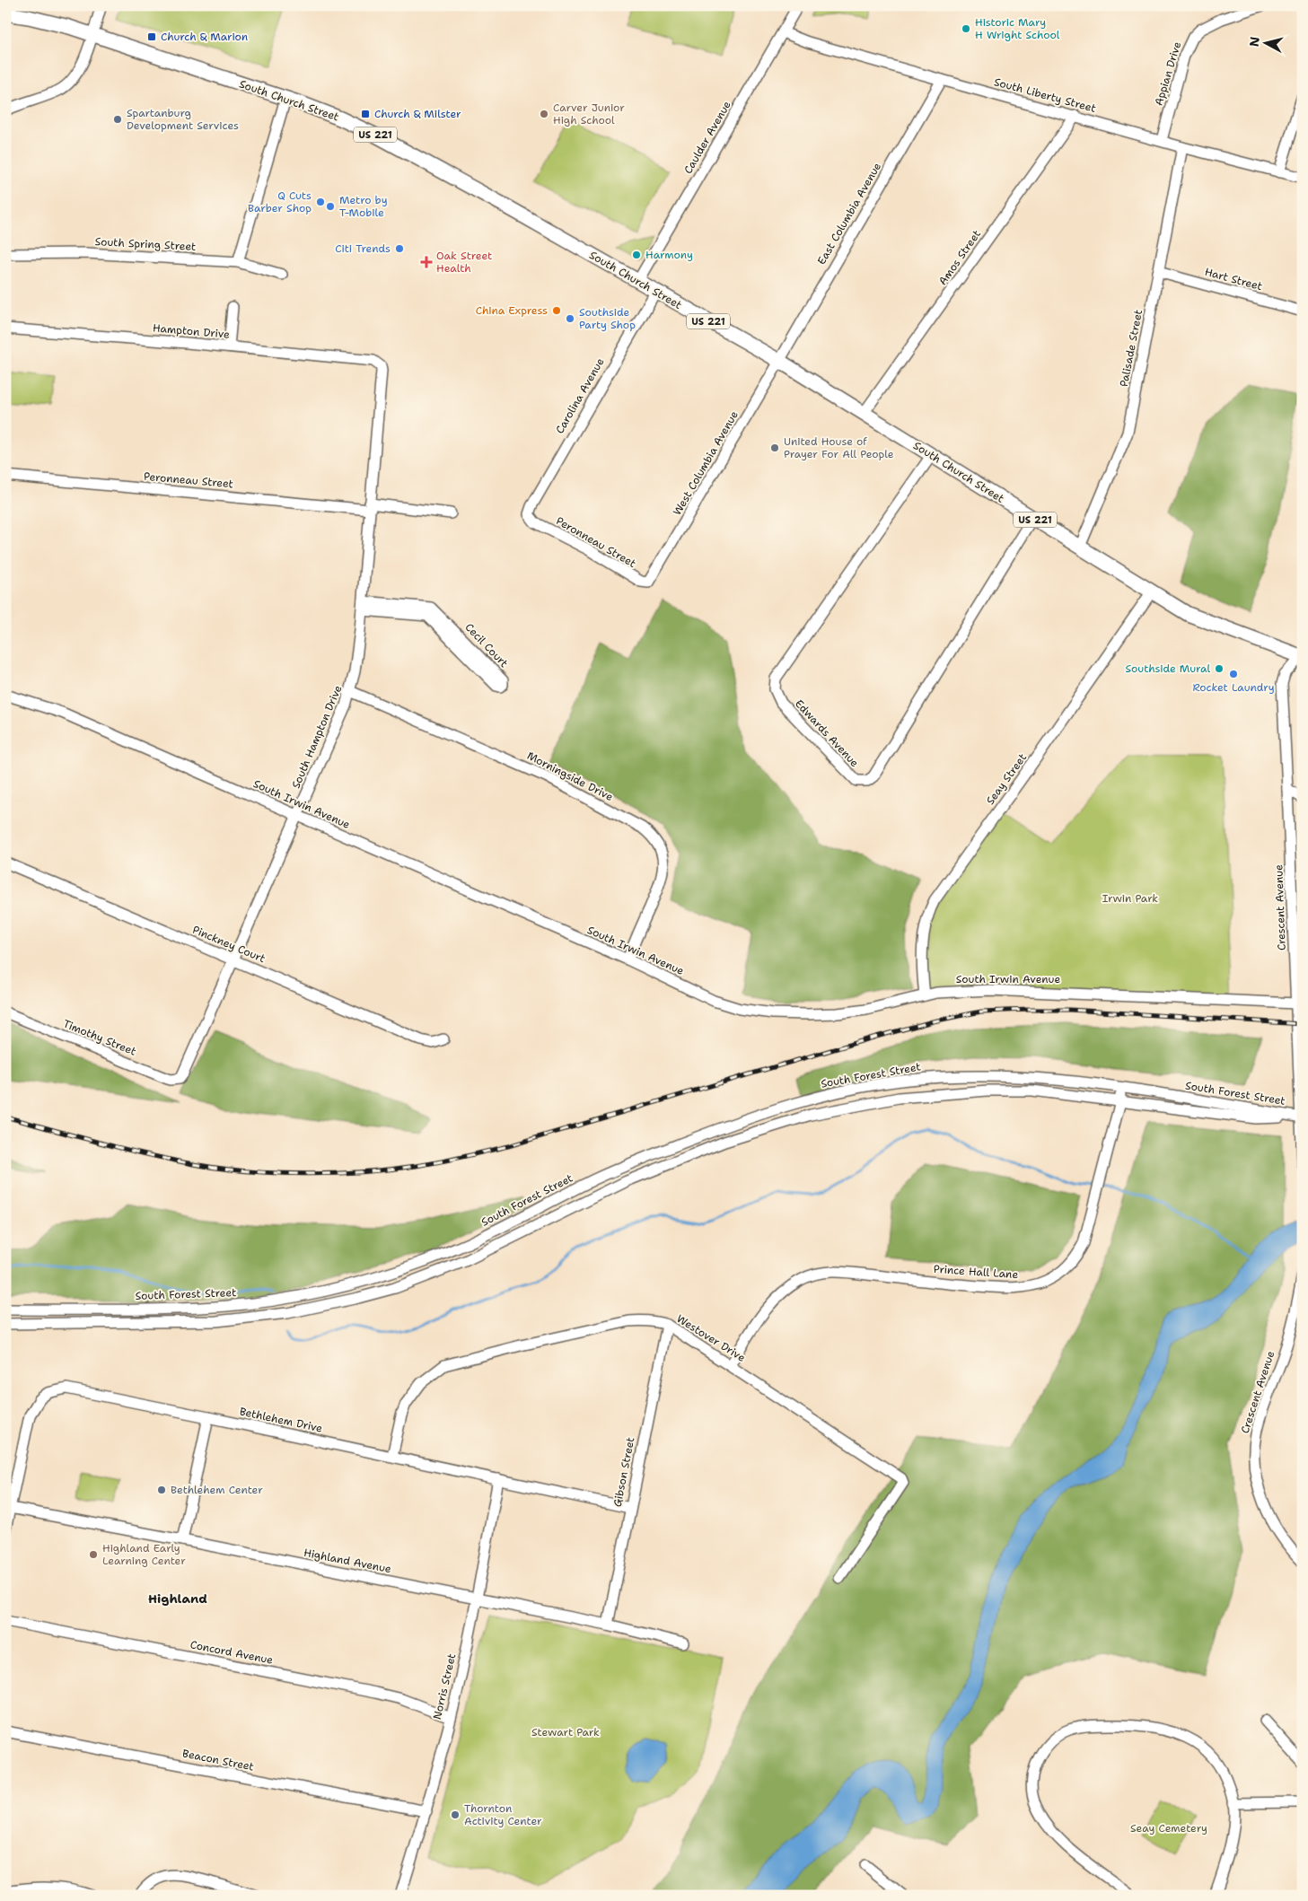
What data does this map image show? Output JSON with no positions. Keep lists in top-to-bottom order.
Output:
{
  "streets": {
    "main road": ["South Church Street", "US 221"],
    "street": [
      "Appian Drive",
      "South Liberty Street",
      "Caulder Avenue",
      "East Columbia Avenue",
      "South Spring Street",
      "Amos Street",
      "Hart Street",
      "Hampton Drive",
      "Palisade Street",
      "Carolina Avenue",
      "West Columbia Avenue",
      "Peronneau Street",
      "Cecil Court",
      "Edwards Avenue",
      "South Hampton Drive",
      "Morningside Drive",
      "Seay Street",
      "South Irwin Avenue",
      "Crescent Avenue",
      "Pinckney Court",
      "Timothy Street",
      "South Forest Street",
      "Prince Hall Lane",
      "Westover Drive",
      "Bethlehem Drive",
      "Gibson Street",
      "Highland Avenue",
      "Concord Avenue",
      "Norris Street",
      "Beacon Street"
    ]
  },
  "crossings": [
    ["Appian Drive", "South Liberty Street"],
    ["South Liberty Street", "Caulder Avenue"],
    ["South Liberty Street", "East Columbia Avenue"],
    ["South Liberty Street", "Amos Street"],
    ["South Liberty Street", "Palisade Street"],
    ["South Church Street", "Caulder Avenue"],
    ["South Church Street", "East Columbia Avenue"],
    ["South Church Street", "Amos Street"],
    ["South Church Street", "Palisade Street"],
    ["South Church Street", "Carolina Avenue"],
    ["South Church Street", "West Columbia Avenue"],
    ["South Church Street", "Edwards Avenue"],
    ["South Church Street", "Seay Street"],
    ["South Church Street", "Crescent Avenue"],
    ["East Columbia Avenue", "West Columbia Avenue"],
    ["Hart Street", "Palisade Street"],
    ["Hampton Drive", "South Hampton Drive"],
    ["Carolina Avenue", "Peronneau Street"],
    ["West Columbia Avenue", "Peronneau Street"],
    ["Peronneau Street", "South Hampton Drive"],
    ["South Hampton Drive", "Morningside Drive"],
    ["South Hampton Drive", "South Irwin Avenue"],
    ["South Hampton Drive", "Pinckney Court"],
    ["South Hampton Drive", "Timothy Street"],
    ["Morningside Drive", "South Irwin Avenue"],
    ["Seay Street", "South Irwin Avenue"],
    ["South Irwin Avenue", "Crescent Avenue"],
    ["Crescent Avenue", "South Forest Street"],
    ["South Forest Street", "Prince Hall Lane"],
    ["Prince Hall Lane", "Westover Drive"],
    ["Westover Drive", "Bethlehem Drive"],
    ["Westover Drive", "Gibson Street"],
    ["Bethlehem Drive", "Gibson Street"],
    ["Bethlehem Drive", "Highland Avenue"],
    ["Bethlehem Drive", "Norris Street"],
    ["Gibson Street", "Highland Avenue"],
    ["Highland Avenue", "Norris Street"],
    ["Concord Avenue", "Norris Street"],
    ["Norris Street", "Beacon Street"]
  ],
  "districts": ["Highland"],
  "parks": ["Irwin Park", "Stewart Park", "Seay Cemetery"],
  "places": {
    "other": [
      "Historic Mary H Wright School",
      "Carver Junior High School",
      "Spartanburg Development Services",
      "Q Cuts Barber Shop",
      "Metro by T-Mobile",
      "Citi Trends",
      "Harmony",
      "China Express",
      "Southside Party Shop",
      "United House of Prayer For All People",
      "Southside Mural",
      "Rocket Laundry",
      "Bethlehem Center",
      "Highland Early Learning Center",
      "Thornton Activity Center"
    ],
    "transit": ["Church & Marion", "Church & Milster"],
    "health": ["Oak Street Health"]
  },
  "north": "left"
}
